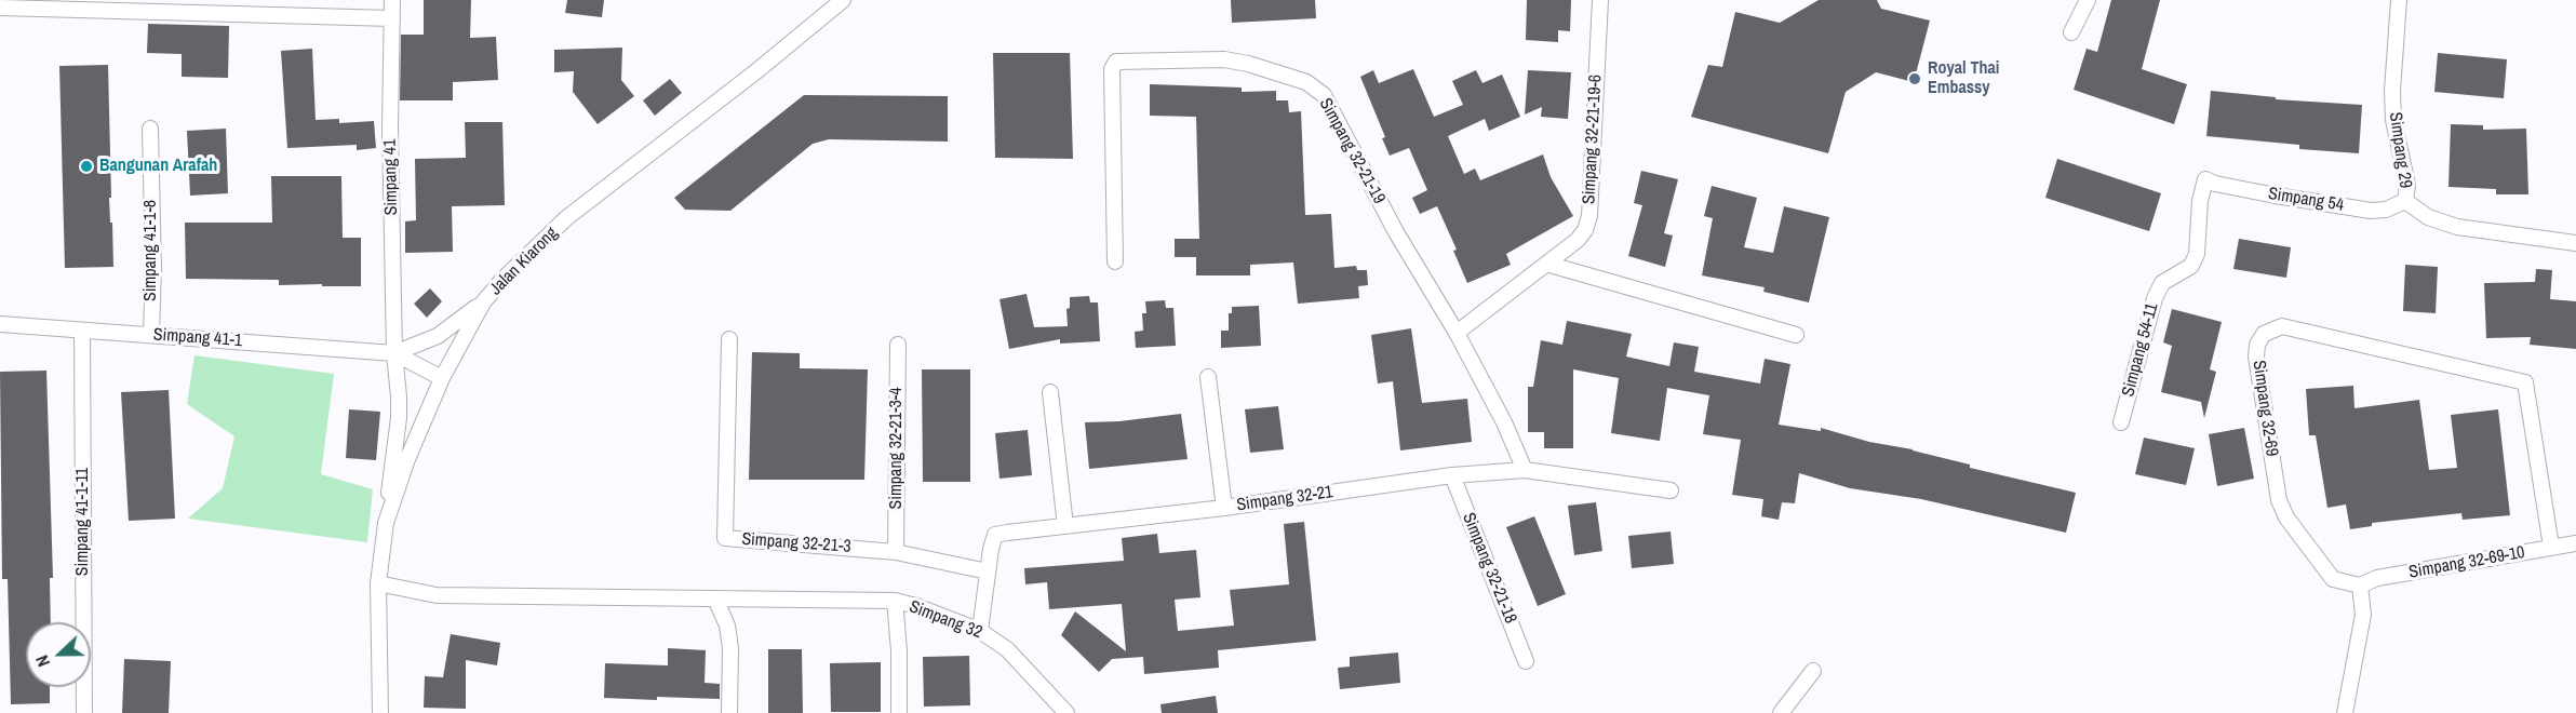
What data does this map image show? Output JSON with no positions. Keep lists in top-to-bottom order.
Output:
{
  "streets": {
    "street": [
      "Simpang 32-21-19-6",
      "Simpang 29",
      "Simpang 32-21-19",
      "Simpang 41",
      "Simpang 54",
      "Simpang 41-1-8",
      "Jalan Kiarong",
      "Simpang 41-1",
      "Simpang 54-11",
      "Simpang 32-69",
      "Simpang 32-21-3-4",
      "Simpang 32-21",
      "Simpang 41-1-11",
      "Simpang 32-21-3",
      "Simpang 32-69-10",
      "Simpang 32-21-18",
      "Simpang 32"
    ]
  },
  "crossings": [
    ["Simpang 32-21-19-6", "Simpang 32-21-19"],
    ["Simpang 29", "Simpang 54"],
    ["Simpang 32-21-19", "Simpang 32-21"],
    ["Simpang 41", "Simpang 41-1"],
    ["Simpang 54", "Simpang 54-11"],
    ["Simpang 41-1-8", "Simpang 41-1"],
    ["Jalan Kiarong", "Simpang 41-1"],
    ["Jalan Kiarong", "Simpang 32"],
    ["Simpang 41-1", "Simpang 41-1-11"],
    ["Simpang 32-69", "Simpang 32-69-10"],
    ["Simpang 32-21-3-4", "Simpang 32-21-3"],
    ["Simpang 32-21", "Simpang 32-21-3"],
    ["Simpang 32-21", "Simpang 32-21-18"],
    ["Simpang 32-21", "Simpang 32"]
  ],
  "places": ["Royal Thai Embassy", "Bangunan Arafah"],
  "north": "left"
}
